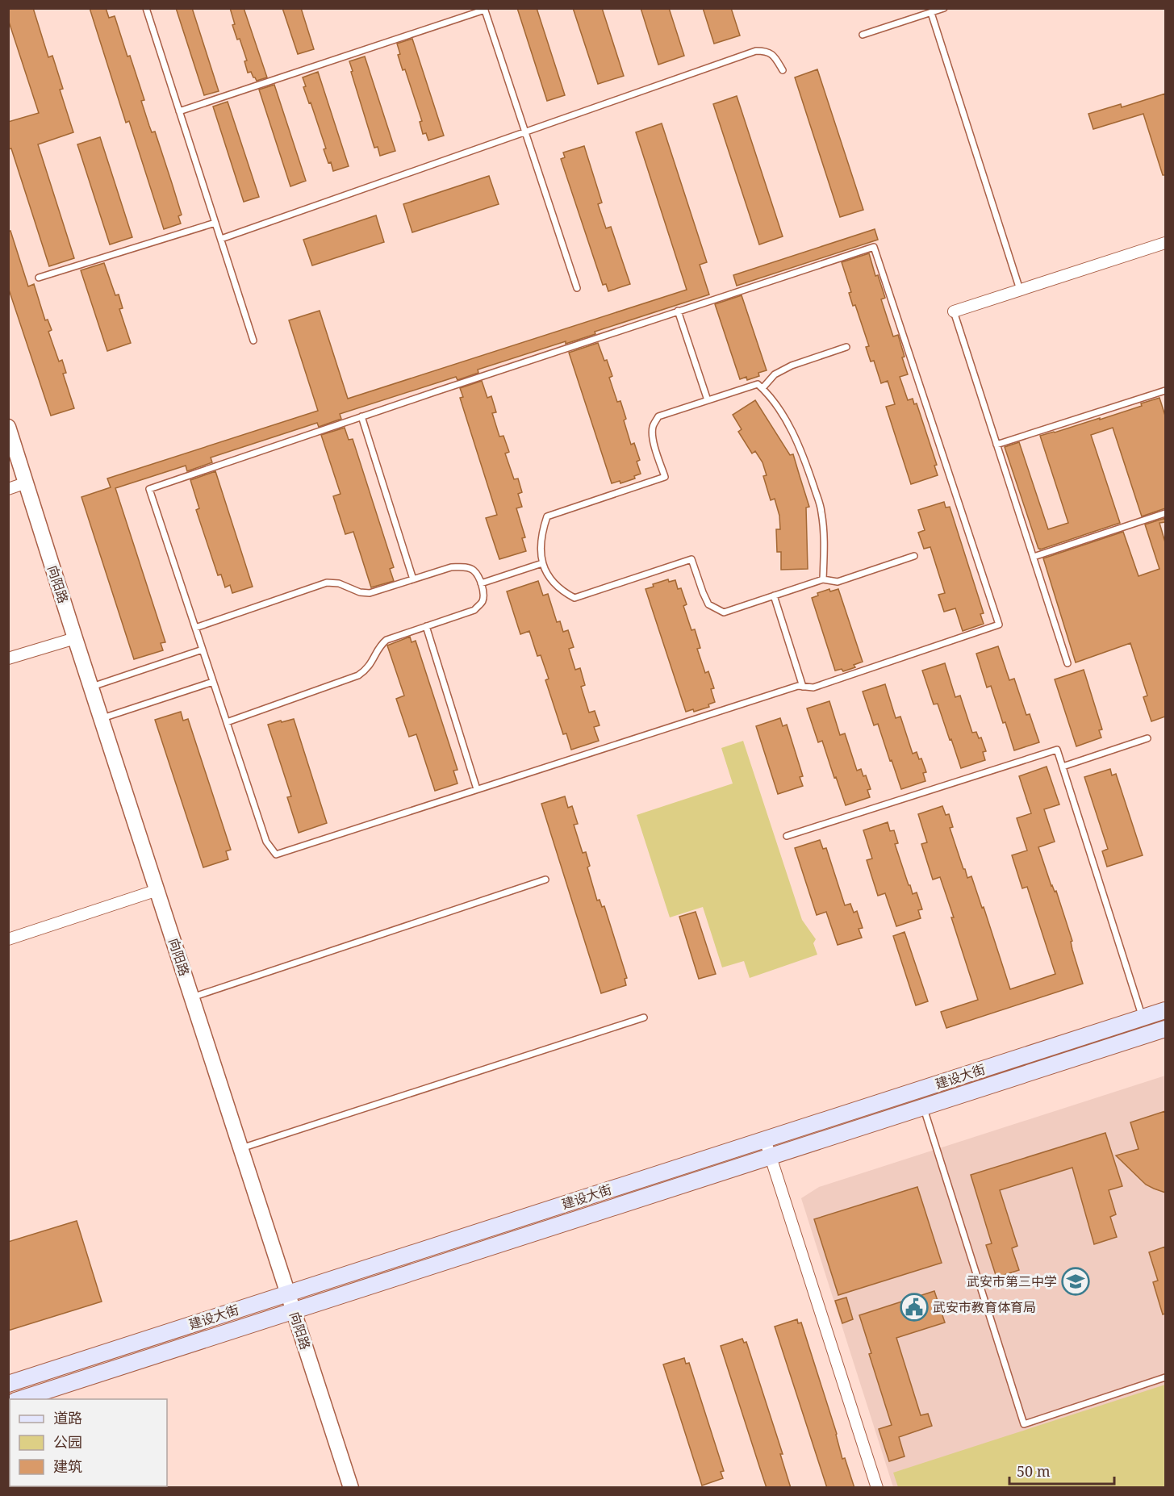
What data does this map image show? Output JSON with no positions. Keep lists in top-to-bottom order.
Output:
{
  "streets": {
    "main road": ["建设大街"],
    "street": ["向阳路"]
  },
  "crossings": [
    ["向阳路", "建设大街"]
  ],
  "places": {
    "school or university": ["武安市第三中学"],
    "public building": ["武安市教育体育局"]
  },
  "legend": ["道路", "公园", "建筑"],
  "scale_bar": "50 m"
}
